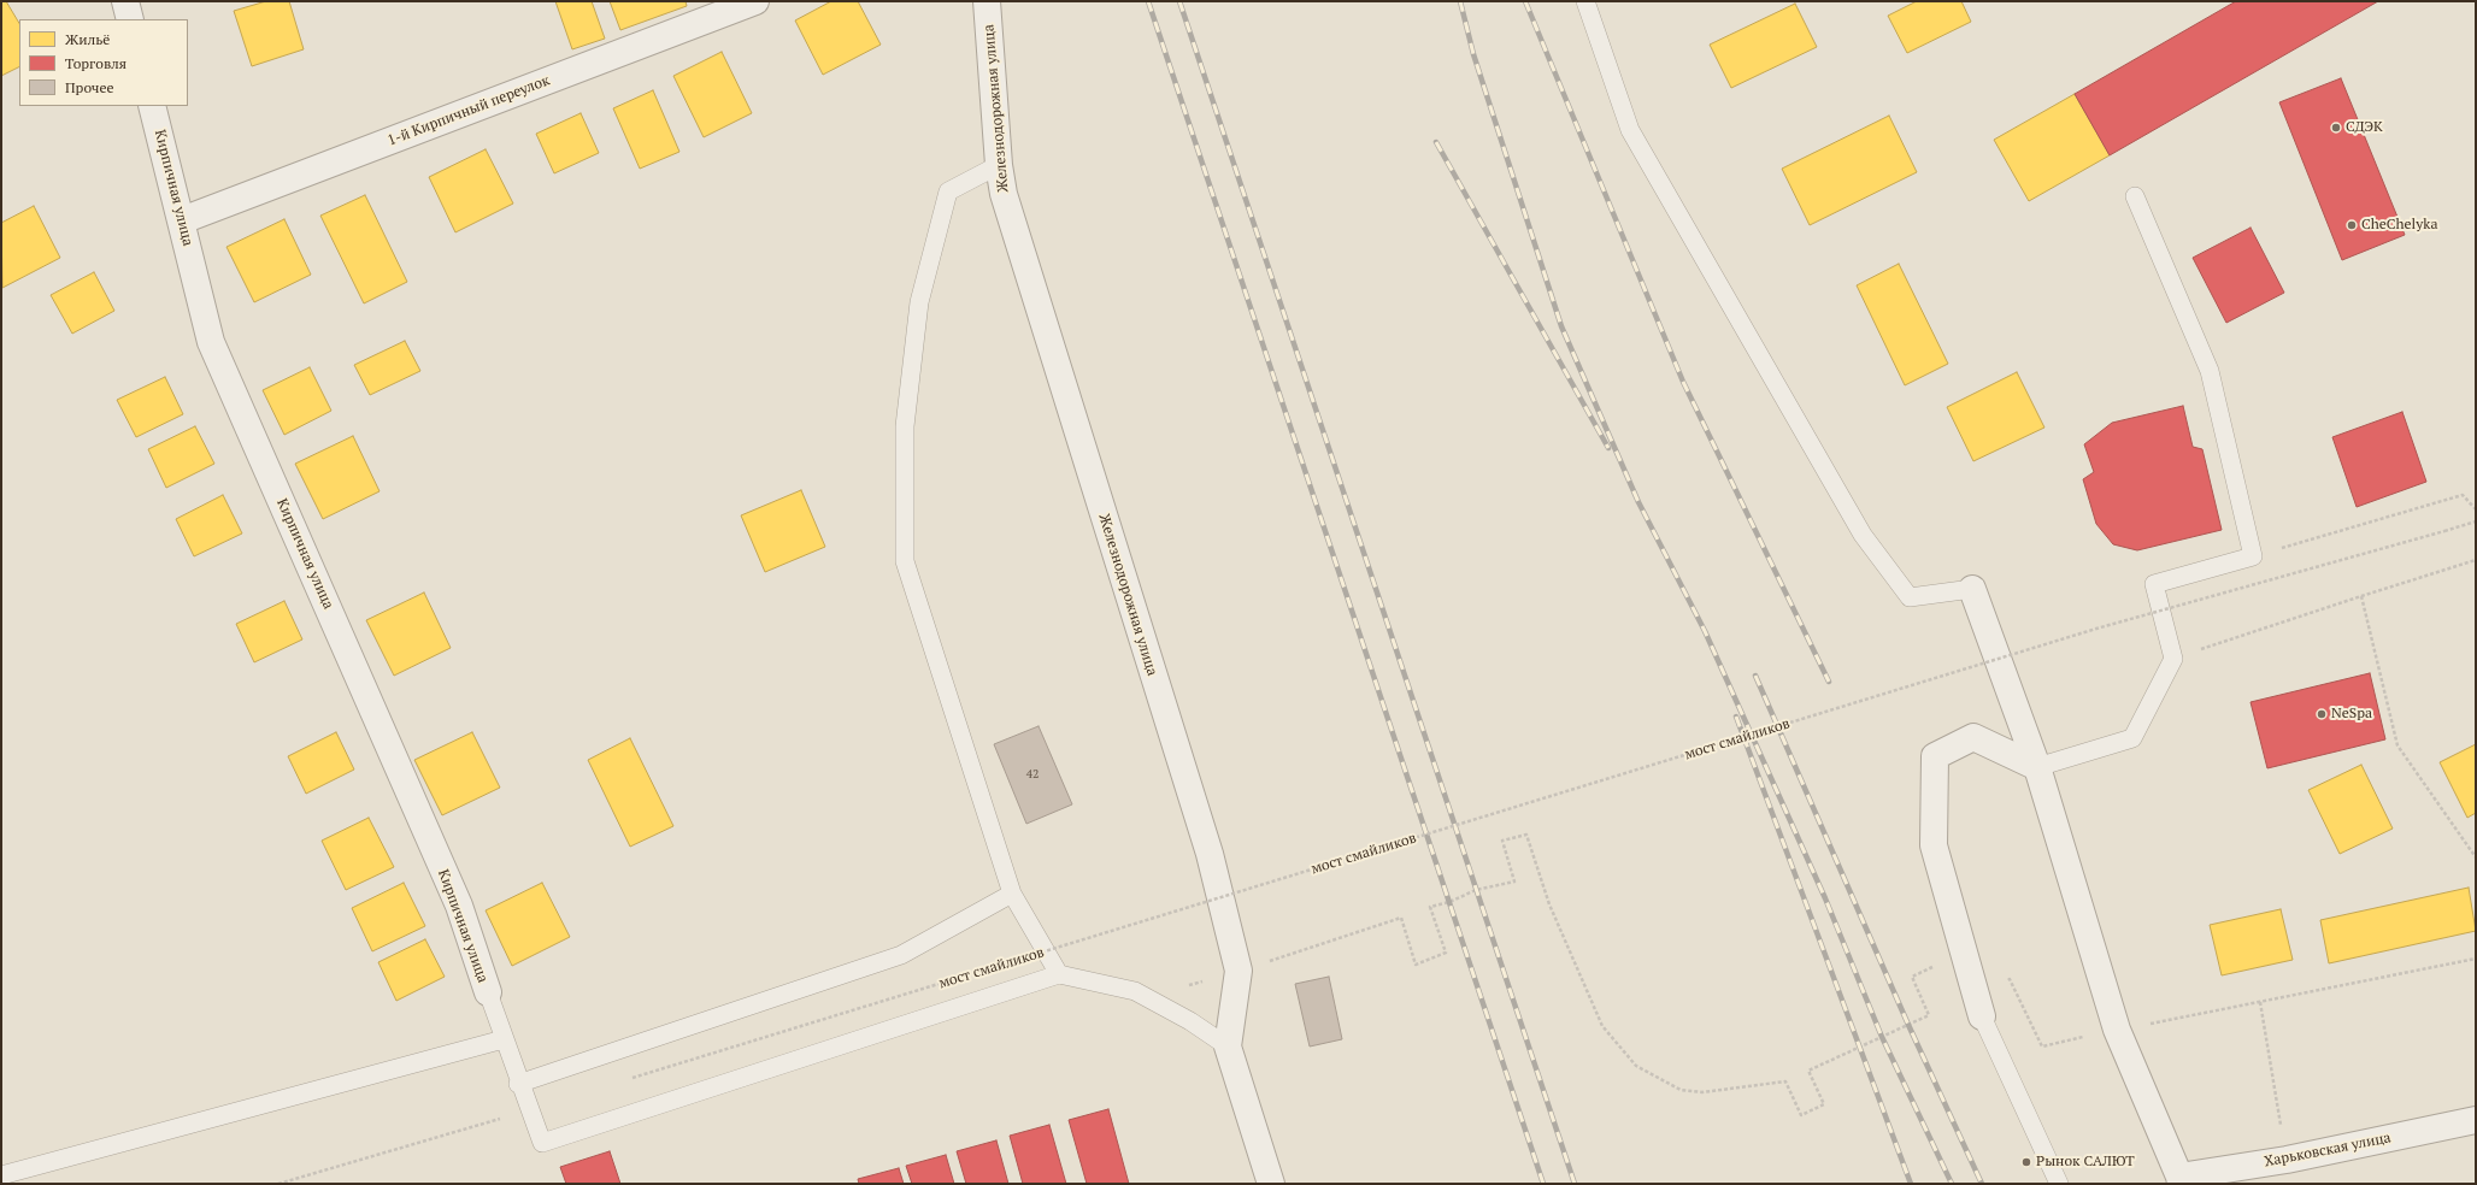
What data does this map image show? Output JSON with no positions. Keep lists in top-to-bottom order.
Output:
{
  "streets": {
    "street": [
      "Железнодорожная улица",
      "1-й Кирпичный переулок",
      "Кирпичная улица",
      "Харьковская улица"
    ],
    "path": ["мост смайликов"]
  },
  "crossings": [
    ["1-й Кирпичный переулок", "Кирпичная улица"]
  ],
  "places": [
    "СДЭК",
    "CheChelyka",
    "NeSpa",
    "Рынок САЛЮТ"
  ],
  "house_numbers": ["42"],
  "legend": ["Жильё", "Торговля", "Прочее"]
}
